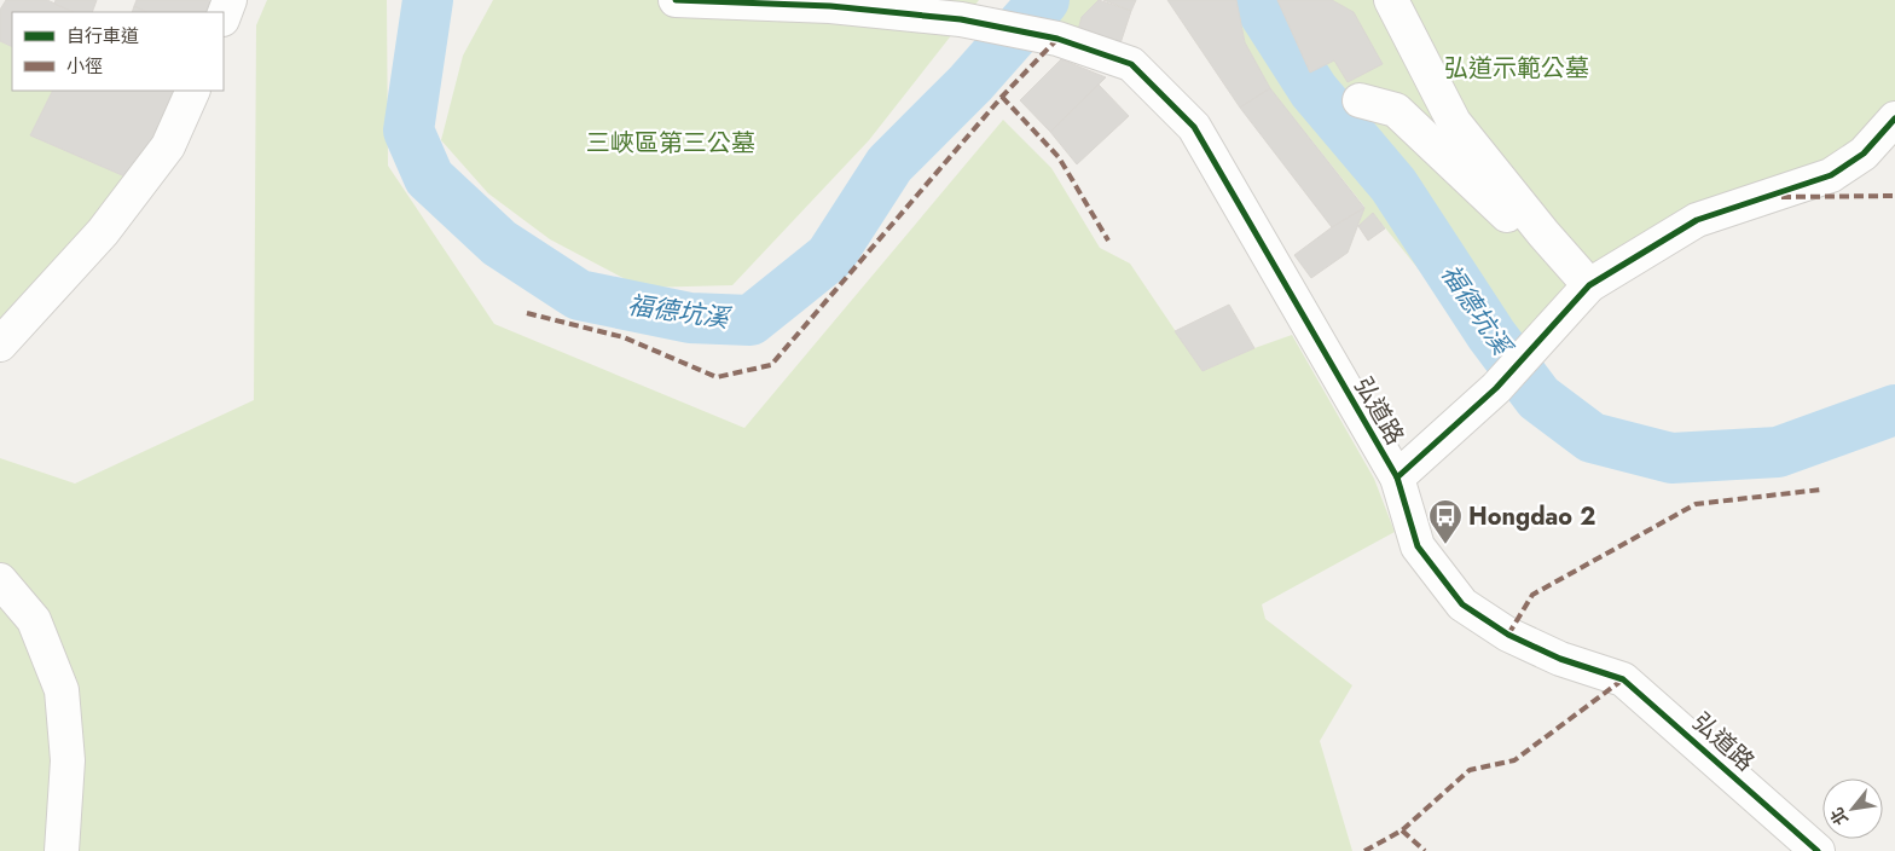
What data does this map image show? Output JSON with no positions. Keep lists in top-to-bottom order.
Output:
{
  "streets": {
    "street": ["弘道路"]
  },
  "water": ["福德坑溪"],
  "parks": ["弘道示範公墓", "三峽區第三公墓"],
  "places": {
    "bus stop": ["Hongdao 2"]
  },
  "legend": ["自行車道", "小徑"],
  "north": "bottom left"
}
